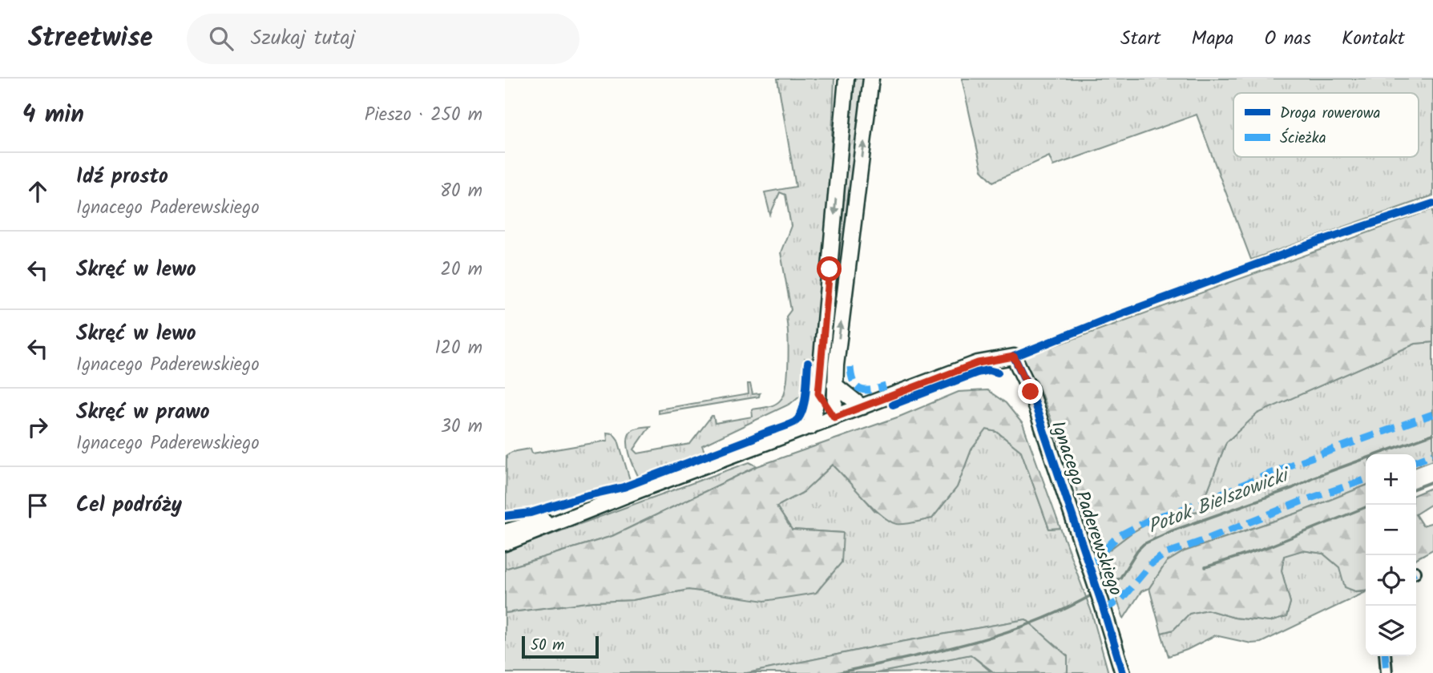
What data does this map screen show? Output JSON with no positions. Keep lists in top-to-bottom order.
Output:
{
  "streets": {
    "main road": ["Ignacego Paderewskiego"]
  },
  "water": ["Potok Bielszowicki"],
  "legend": ["Droga rowerowa", "Ścieżka"],
  "scale_bar": "50 m",
  "page": {
    "header": "Streetwise",
    "search": "Szukaj tutaj",
    "nav": [
      "Start",
      "Mapa",
      "O nas",
      "Kontakt"
    ],
    "heading": ["4 min", "Pieszo · 250 m"],
    "list": [
      ["Idź prosto", "Ignacego Paderewskiego", "80 m"],
      ["Skręć w lewo", "20 m"],
      ["Skręć w lewo", "Ignacego Paderewskiego", "120 m"],
      ["Skręć w prawo", "Ignacego Paderewskiego", "30 m"],
      "Cel podróży"
    ],
    "map_buttons": ["+", "−"],
    "scale": "50 m"
  }
}
